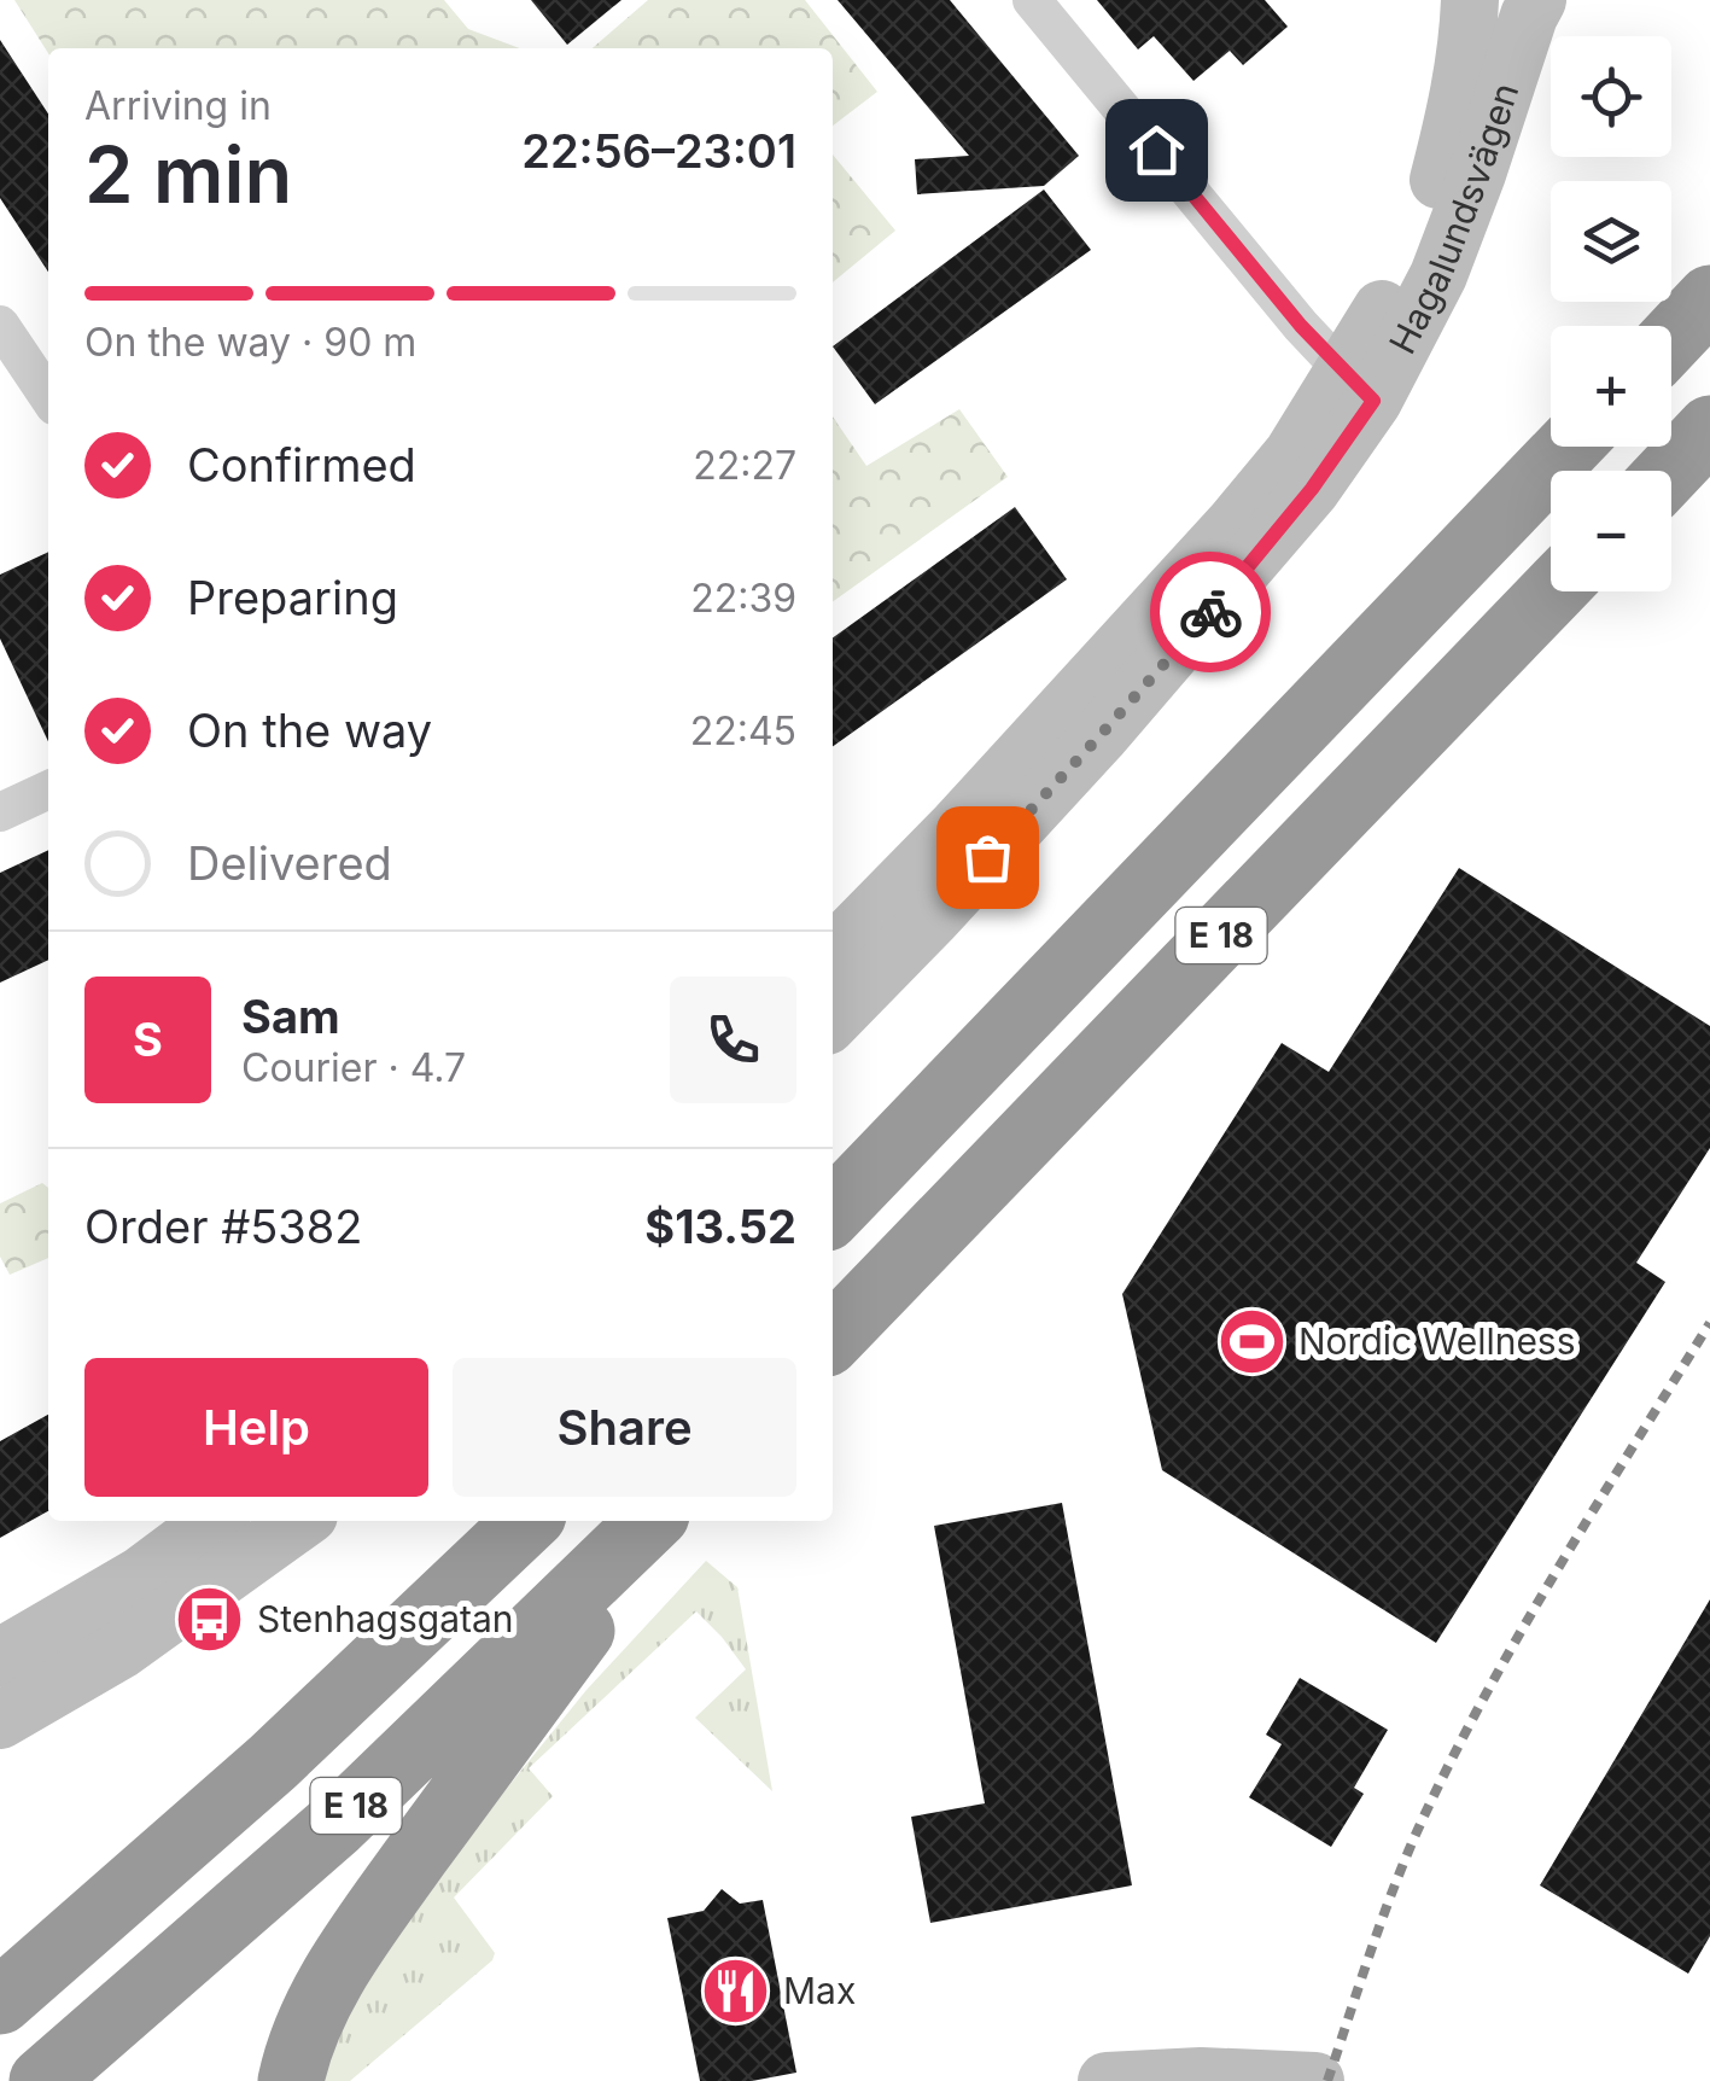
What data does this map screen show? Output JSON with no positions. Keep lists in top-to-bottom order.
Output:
{
  "streets": {
    "highway": ["E 18"],
    "street": ["Hagalundsvägen"]
  },
  "places": {
    "sports": ["Nordic Wellness"],
    "bus stop": ["Stenhagsgatan"],
    "restaurant": ["Max"]
  },
  "page": {
    "map_buttons": ["+", "−"],
    "heading": ["2 min", "Arriving in", "22:56–23:01"],
    "panel": [
      "Sam",
      "Courier · 4.7",
      "Order #5382",
      "$13.52"
    ],
    "bar": "On the way · 90 m",
    "list": [
      ["Confirmed", "22:27"],
      ["Preparing", "22:39"],
      ["On the way", "22:45"],
      "Delivered"
    ],
    "round": "S",
    "buttons": ["Help", "Share"]
  }
}
